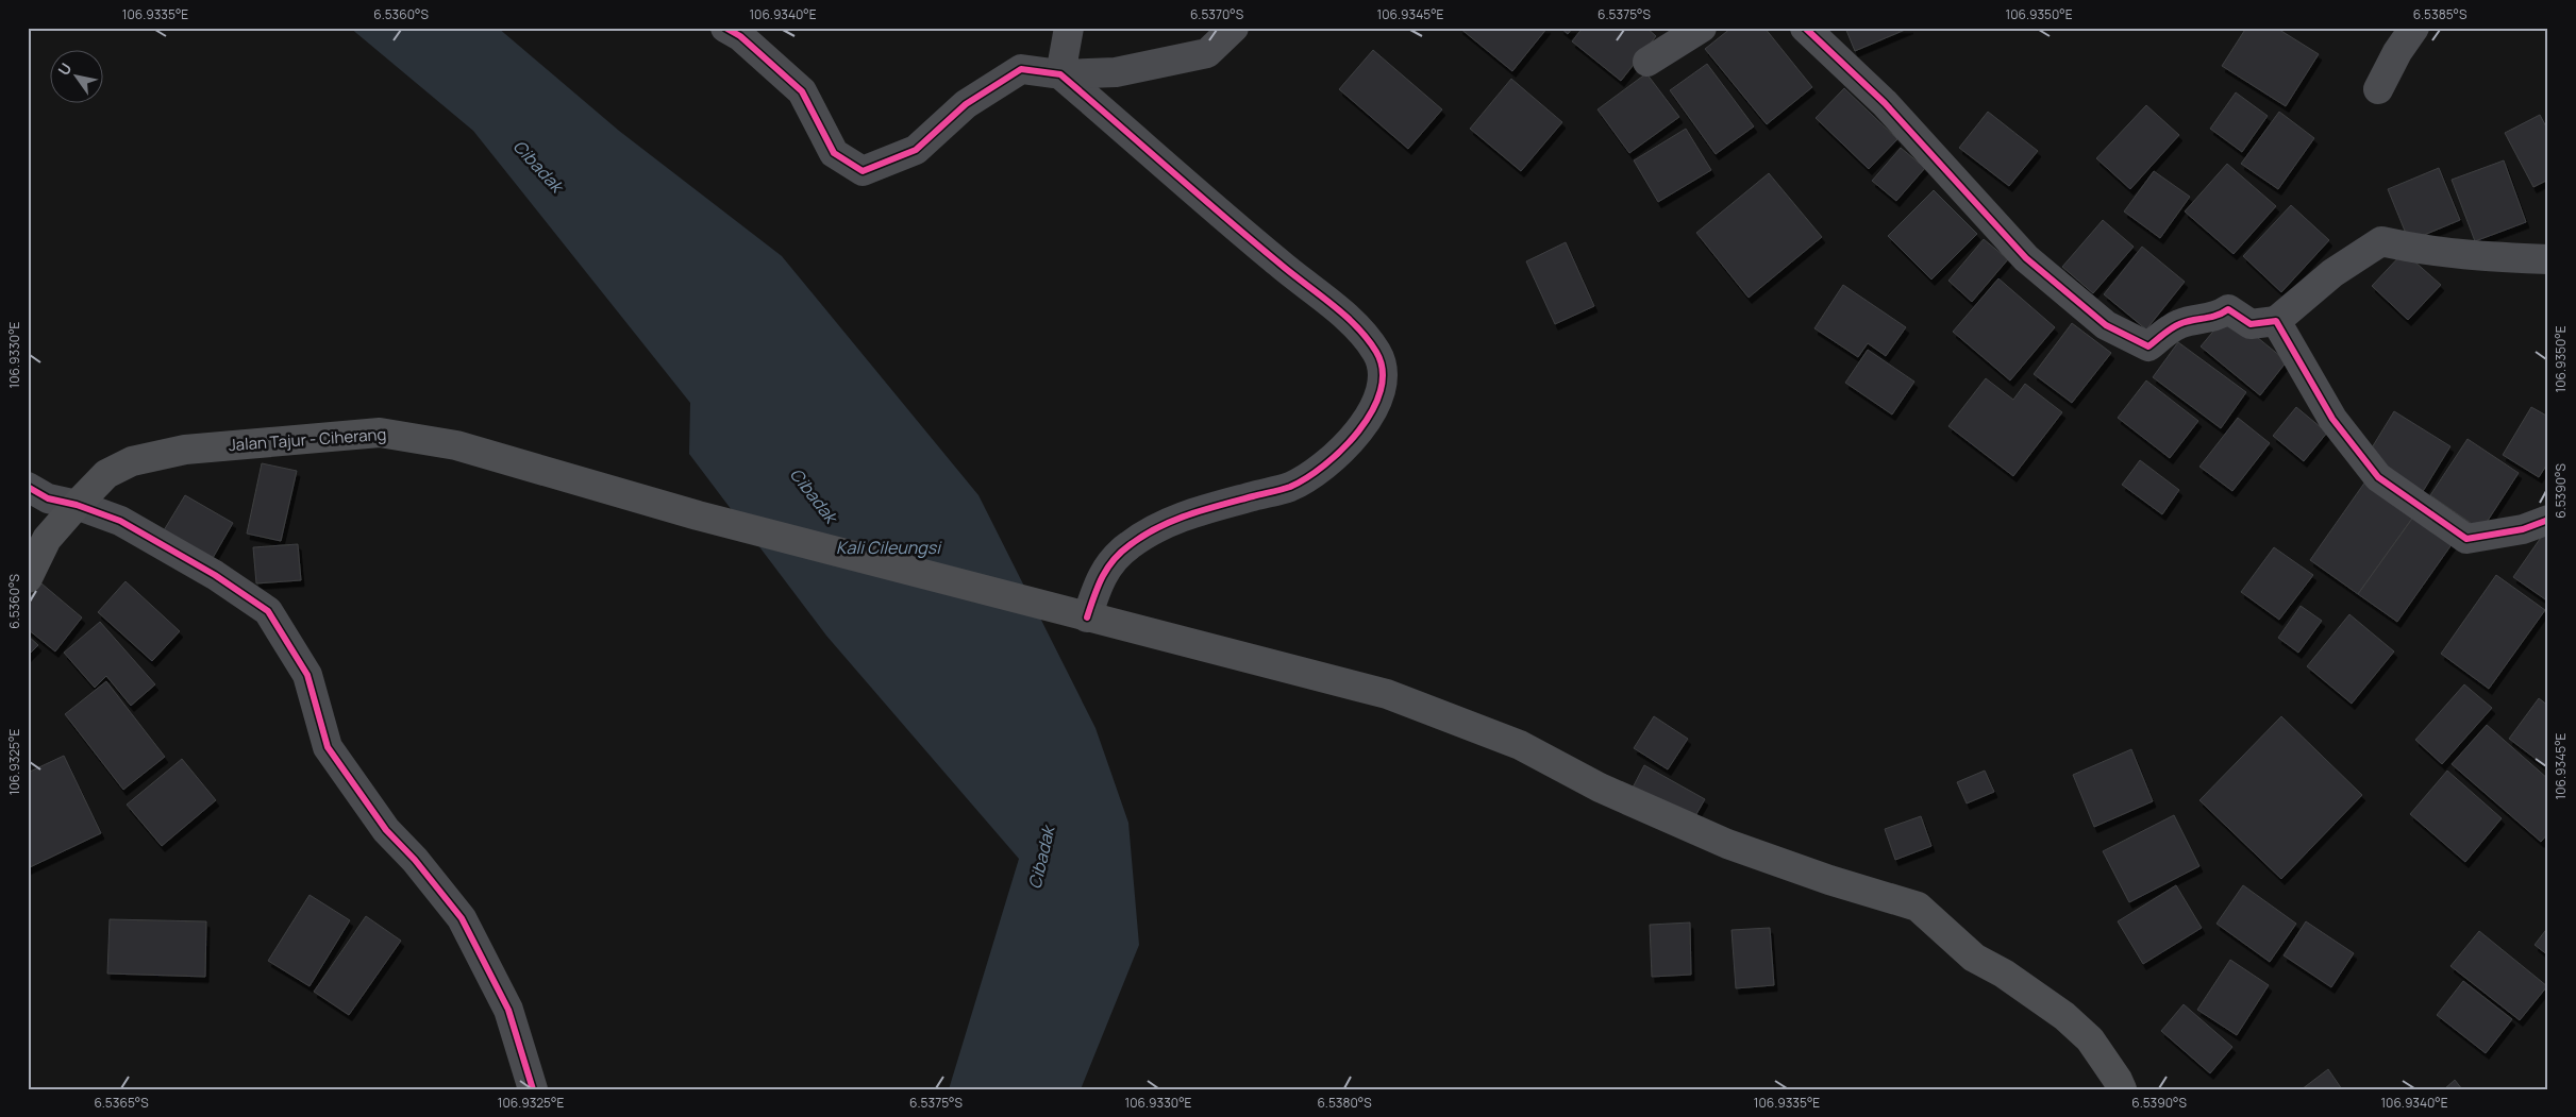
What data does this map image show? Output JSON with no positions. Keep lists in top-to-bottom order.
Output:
{
  "streets": {
    "main road": ["Jalan Tajur - Ciherang"]
  },
  "water": ["Cibadak", "Kali Cileungsi"],
  "north": "top left",
  "coordinates": [
    "106.9335°E",
    "6.5360°S",
    "106.9340°E",
    "6.5370°S",
    "106.9345°E",
    "6.5375°S",
    "106.9350°E",
    "6.5385°S",
    "106.9330°E",
    "6.5390°S",
    "106.9325°E",
    "6.5365°S",
    "6.5380°S"
  ]
}
